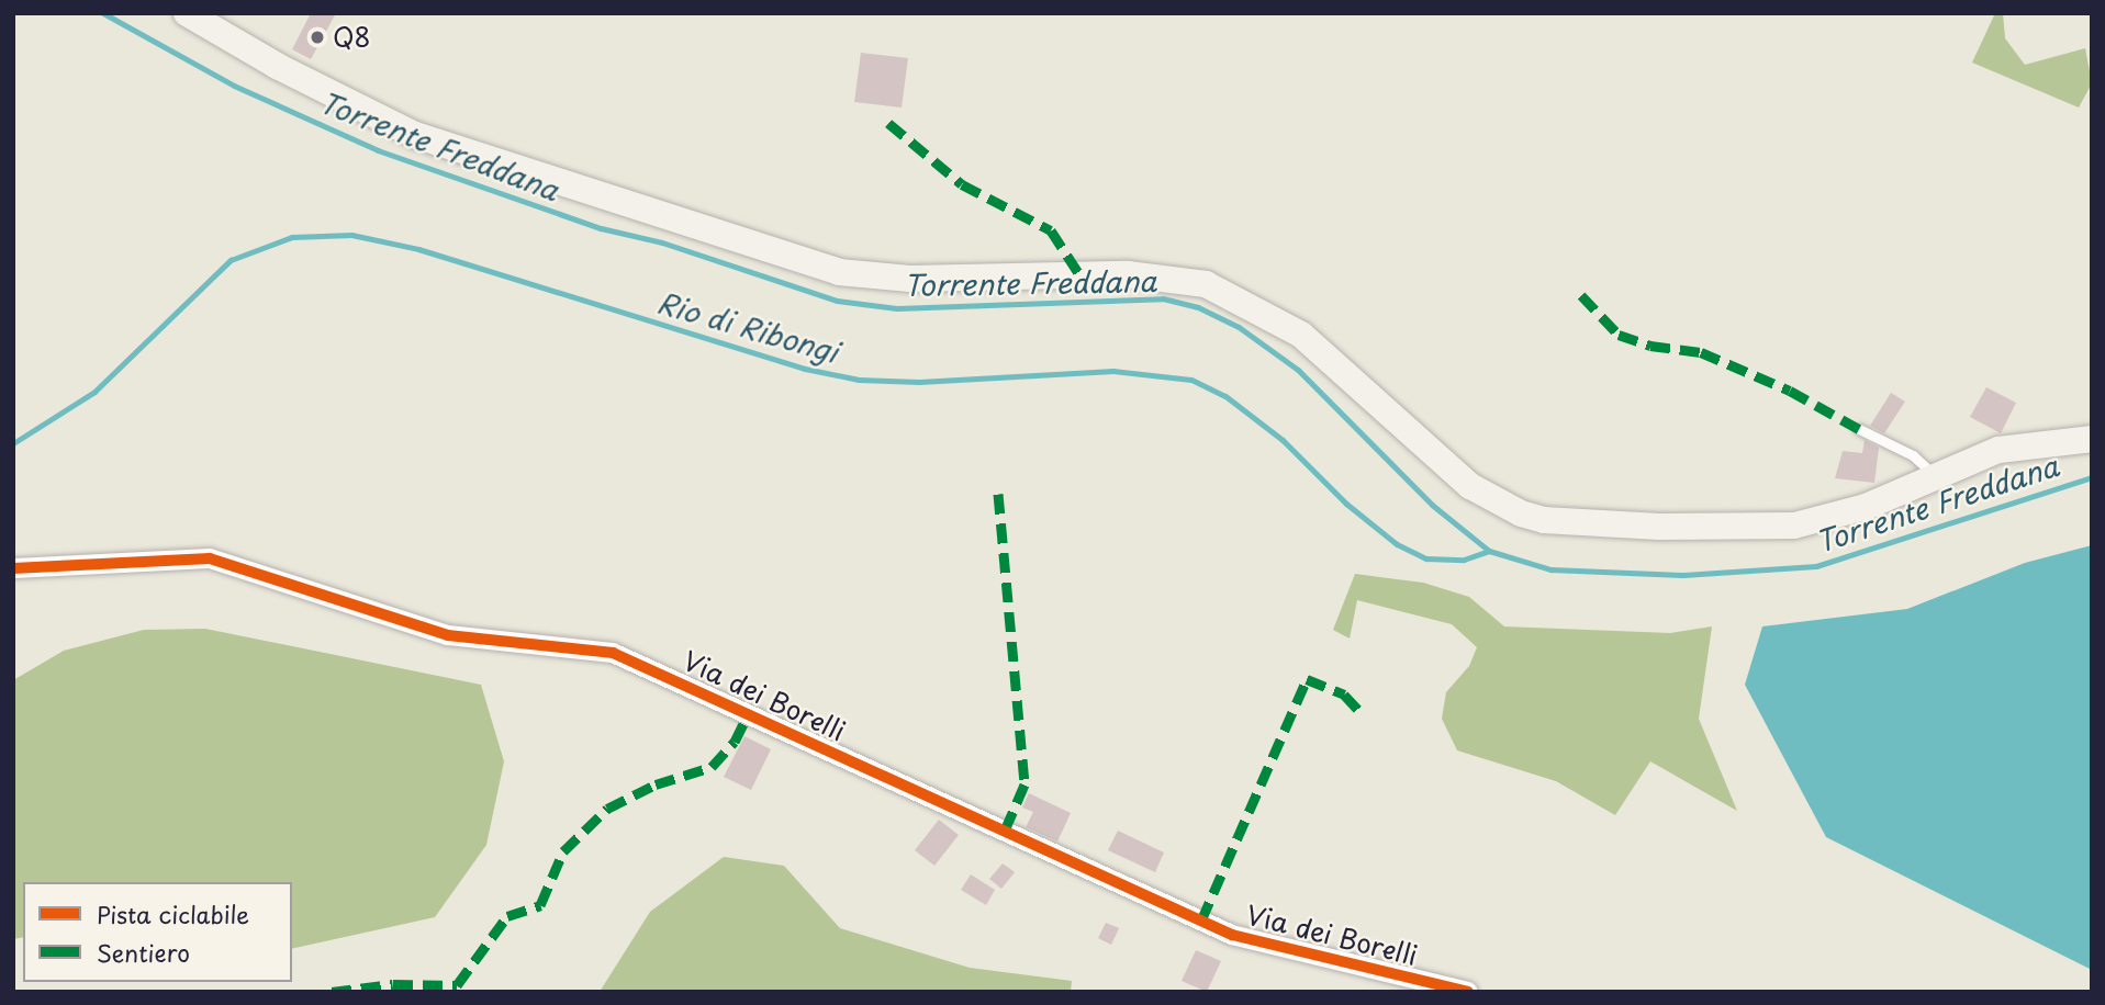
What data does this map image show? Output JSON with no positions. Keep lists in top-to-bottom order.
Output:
{
  "streets": {
    "street": ["Via dei Borelli"]
  },
  "water": ["Torrente Freddana", "Rio di Ribongi"],
  "places": ["Q8"],
  "legend": ["Pista ciclabile", "Sentiero"]
}
